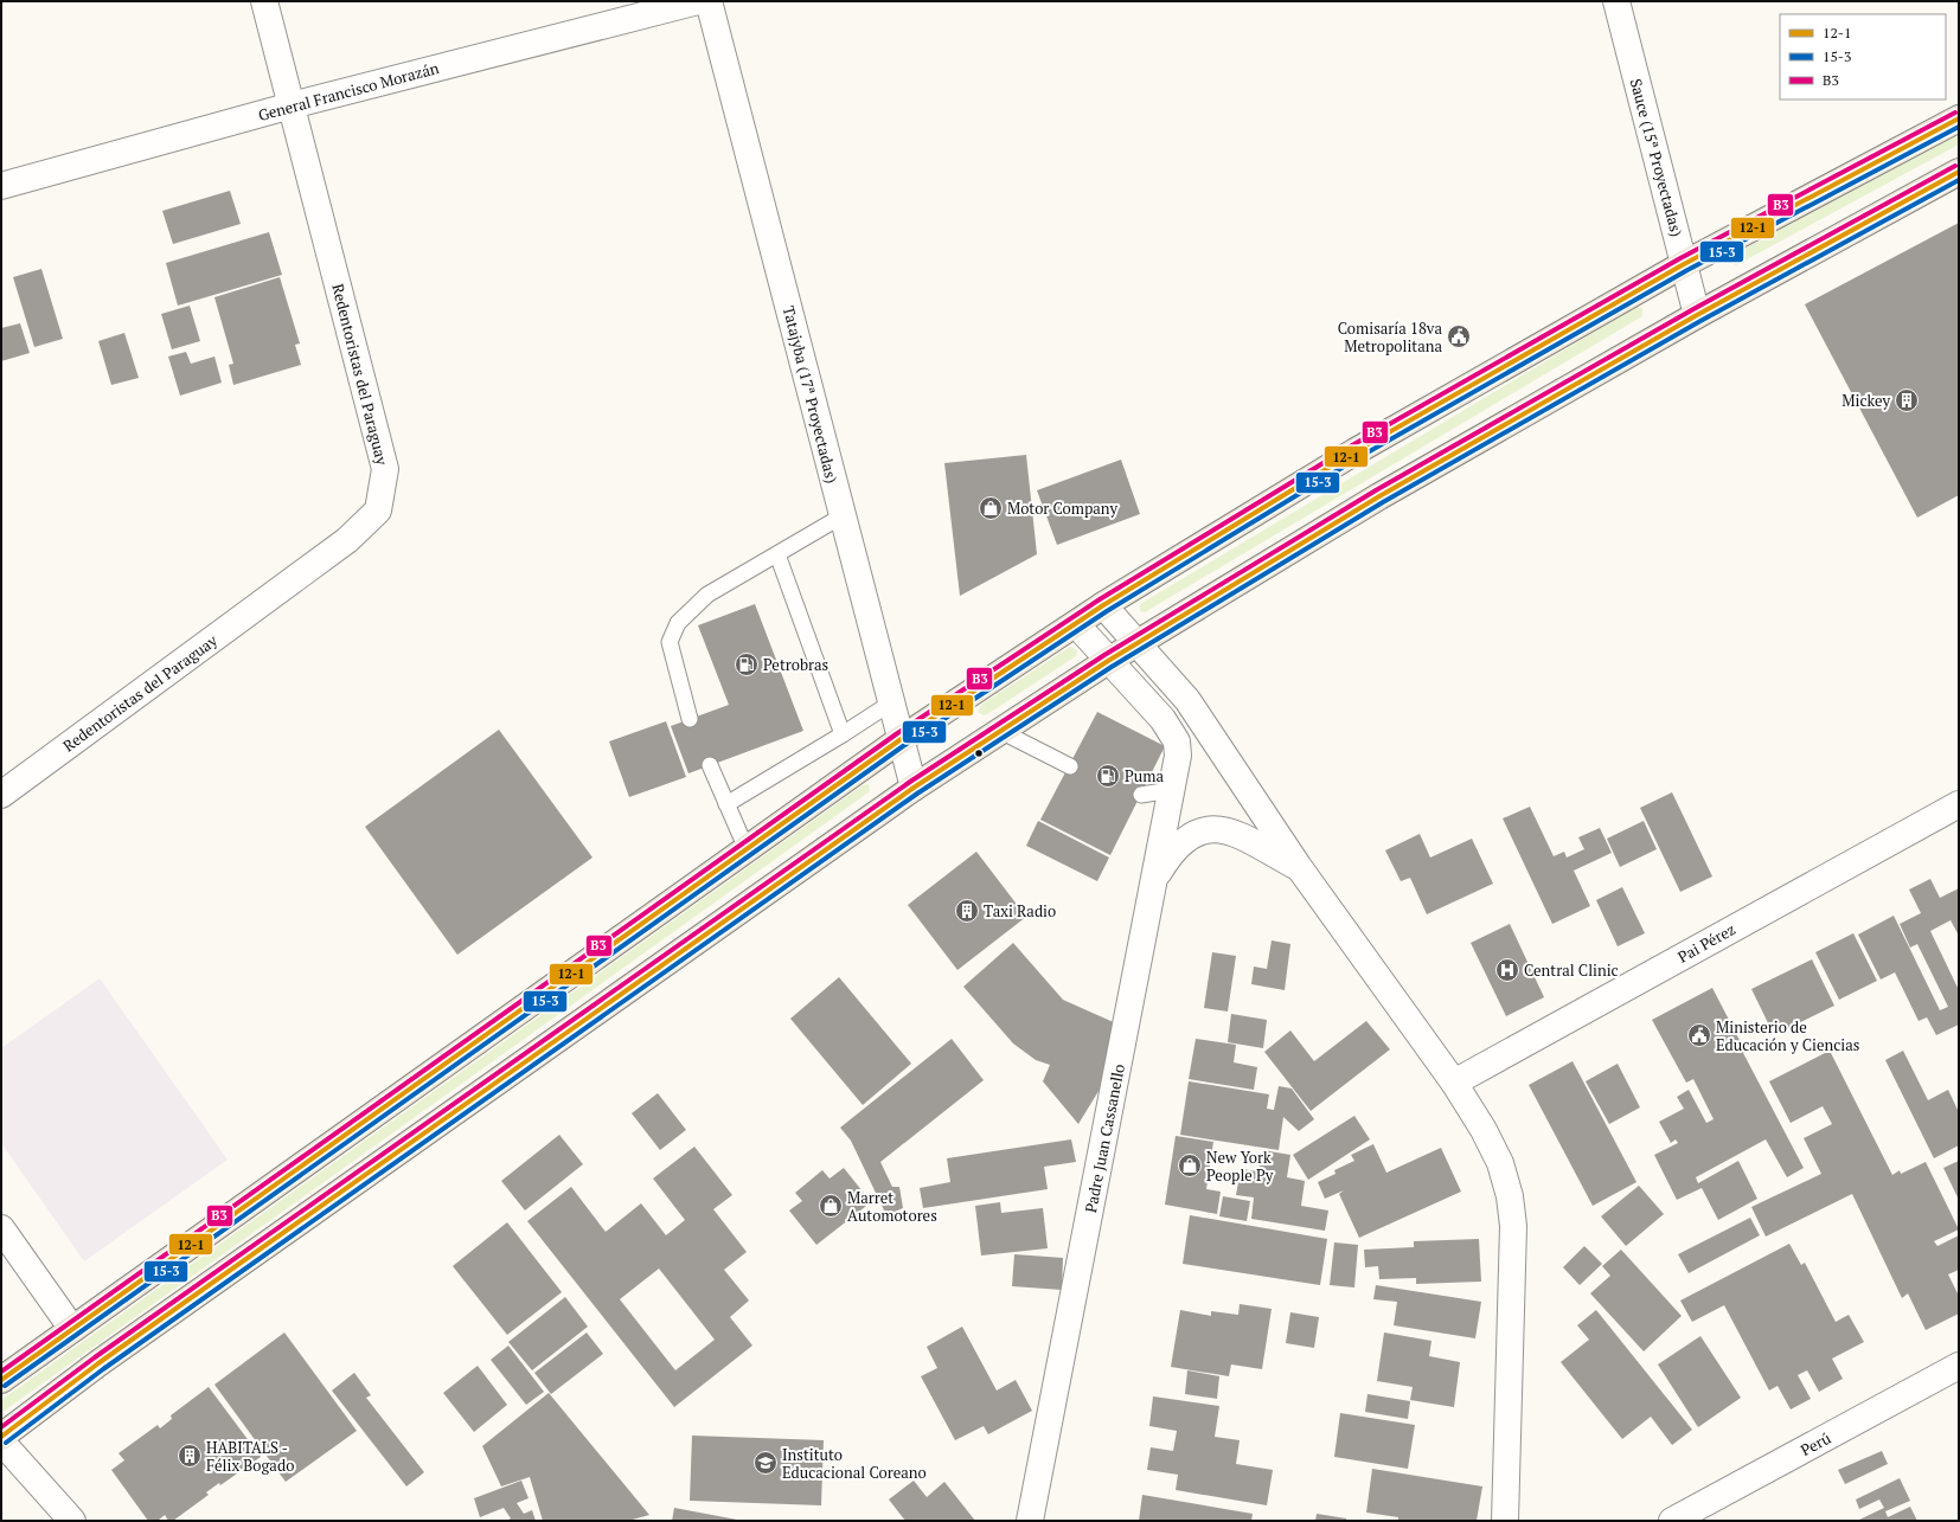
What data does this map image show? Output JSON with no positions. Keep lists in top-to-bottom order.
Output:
{
  "streets": {
    "street": [
      "General Francisco Morazán",
      "Sauce (15ª Proyectadas)",
      "Redentoristas del Paraguay",
      "Tatajyba (17ª Proyectadas)",
      "Pai Pérez",
      "Padre Juan Cassanello",
      "Perú"
    ]
  },
  "crossings": [
    ["General Francisco Morazán", "Redentoristas del Paraguay"]
  ],
  "places": {
    "public building": ["Comisaría 18va Metropolitana", "Ministerio de Educación y Ciencias"],
    "building": ["Mickey", "Taxi Radio", "HABITALS - Félix Bogado"],
    "shop": ["Motor Company", "New York People Py", "Marret Automotores"],
    "fuel station": ["Petrobras", "Puma"],
    "hospital": ["Central Clinic"],
    "school or university": ["Instituto Educacional Coreano"]
  },
  "lines": ["transit line B3", "transit line 12-1", "transit line 15-3"],
  "legend": ["12-1", "15-3", "B3"]
}
